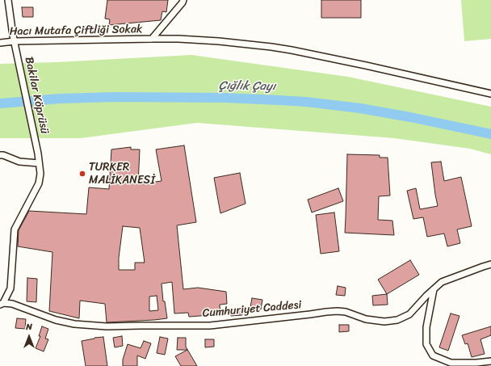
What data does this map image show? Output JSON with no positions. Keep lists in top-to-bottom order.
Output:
{
  "streets": {
    "street": ["Hacı Mutafa Çiftliği Sokak", "Bakilar Köprüsü", "Cumhuriyet Caddesi"]
  },
  "crossings": [
    ["Hacı Mutafa Çiftliği Sokak", "Bakilar Köprüsü"],
    ["Bakilar Köprüsü", "Cumhuriyet Caddesi"]
  ],
  "water": ["Çığlık Çayı"],
  "places": ["TURKER MALİKANESİ"],
  "north": "top"
}
